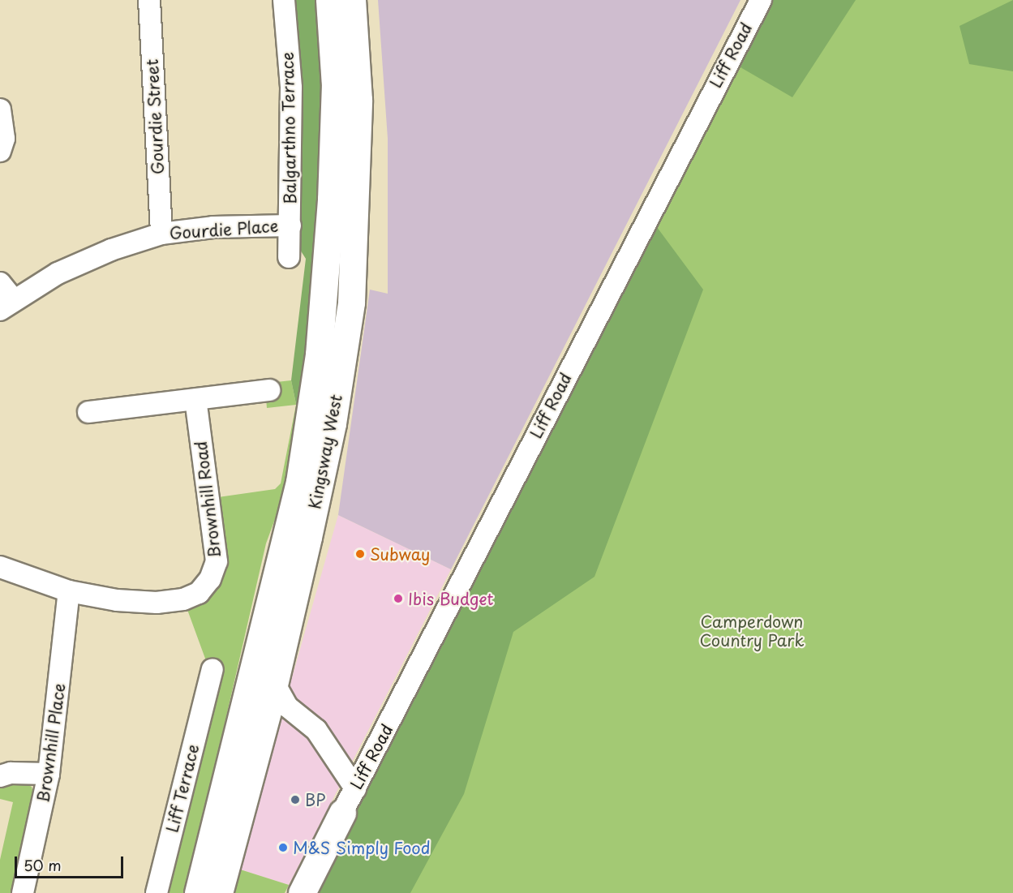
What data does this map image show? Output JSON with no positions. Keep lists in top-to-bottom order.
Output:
{
  "streets": {
    "highway": ["Kingsway West"],
    "street": [
      "Liff Road",
      "Gourdie Street",
      "Balgarthno Terrace",
      "Gourdie Place",
      "Brownhill Road",
      "Brownhill Place",
      "Liff Terrace"
    ]
  },
  "crossings": [
    ["Gourdie Street", "Gourdie Place"],
    ["Balgarthno Terrace", "Gourdie Place"],
    ["Brownhill Road", "Brownhill Place"]
  ],
  "parks": ["Camperdown Country Park"],
  "places": [
    "Subway",
    "Ibis Budget",
    "BP",
    "M&S Simply Food"
  ],
  "scale_bar": "50 m"
}
